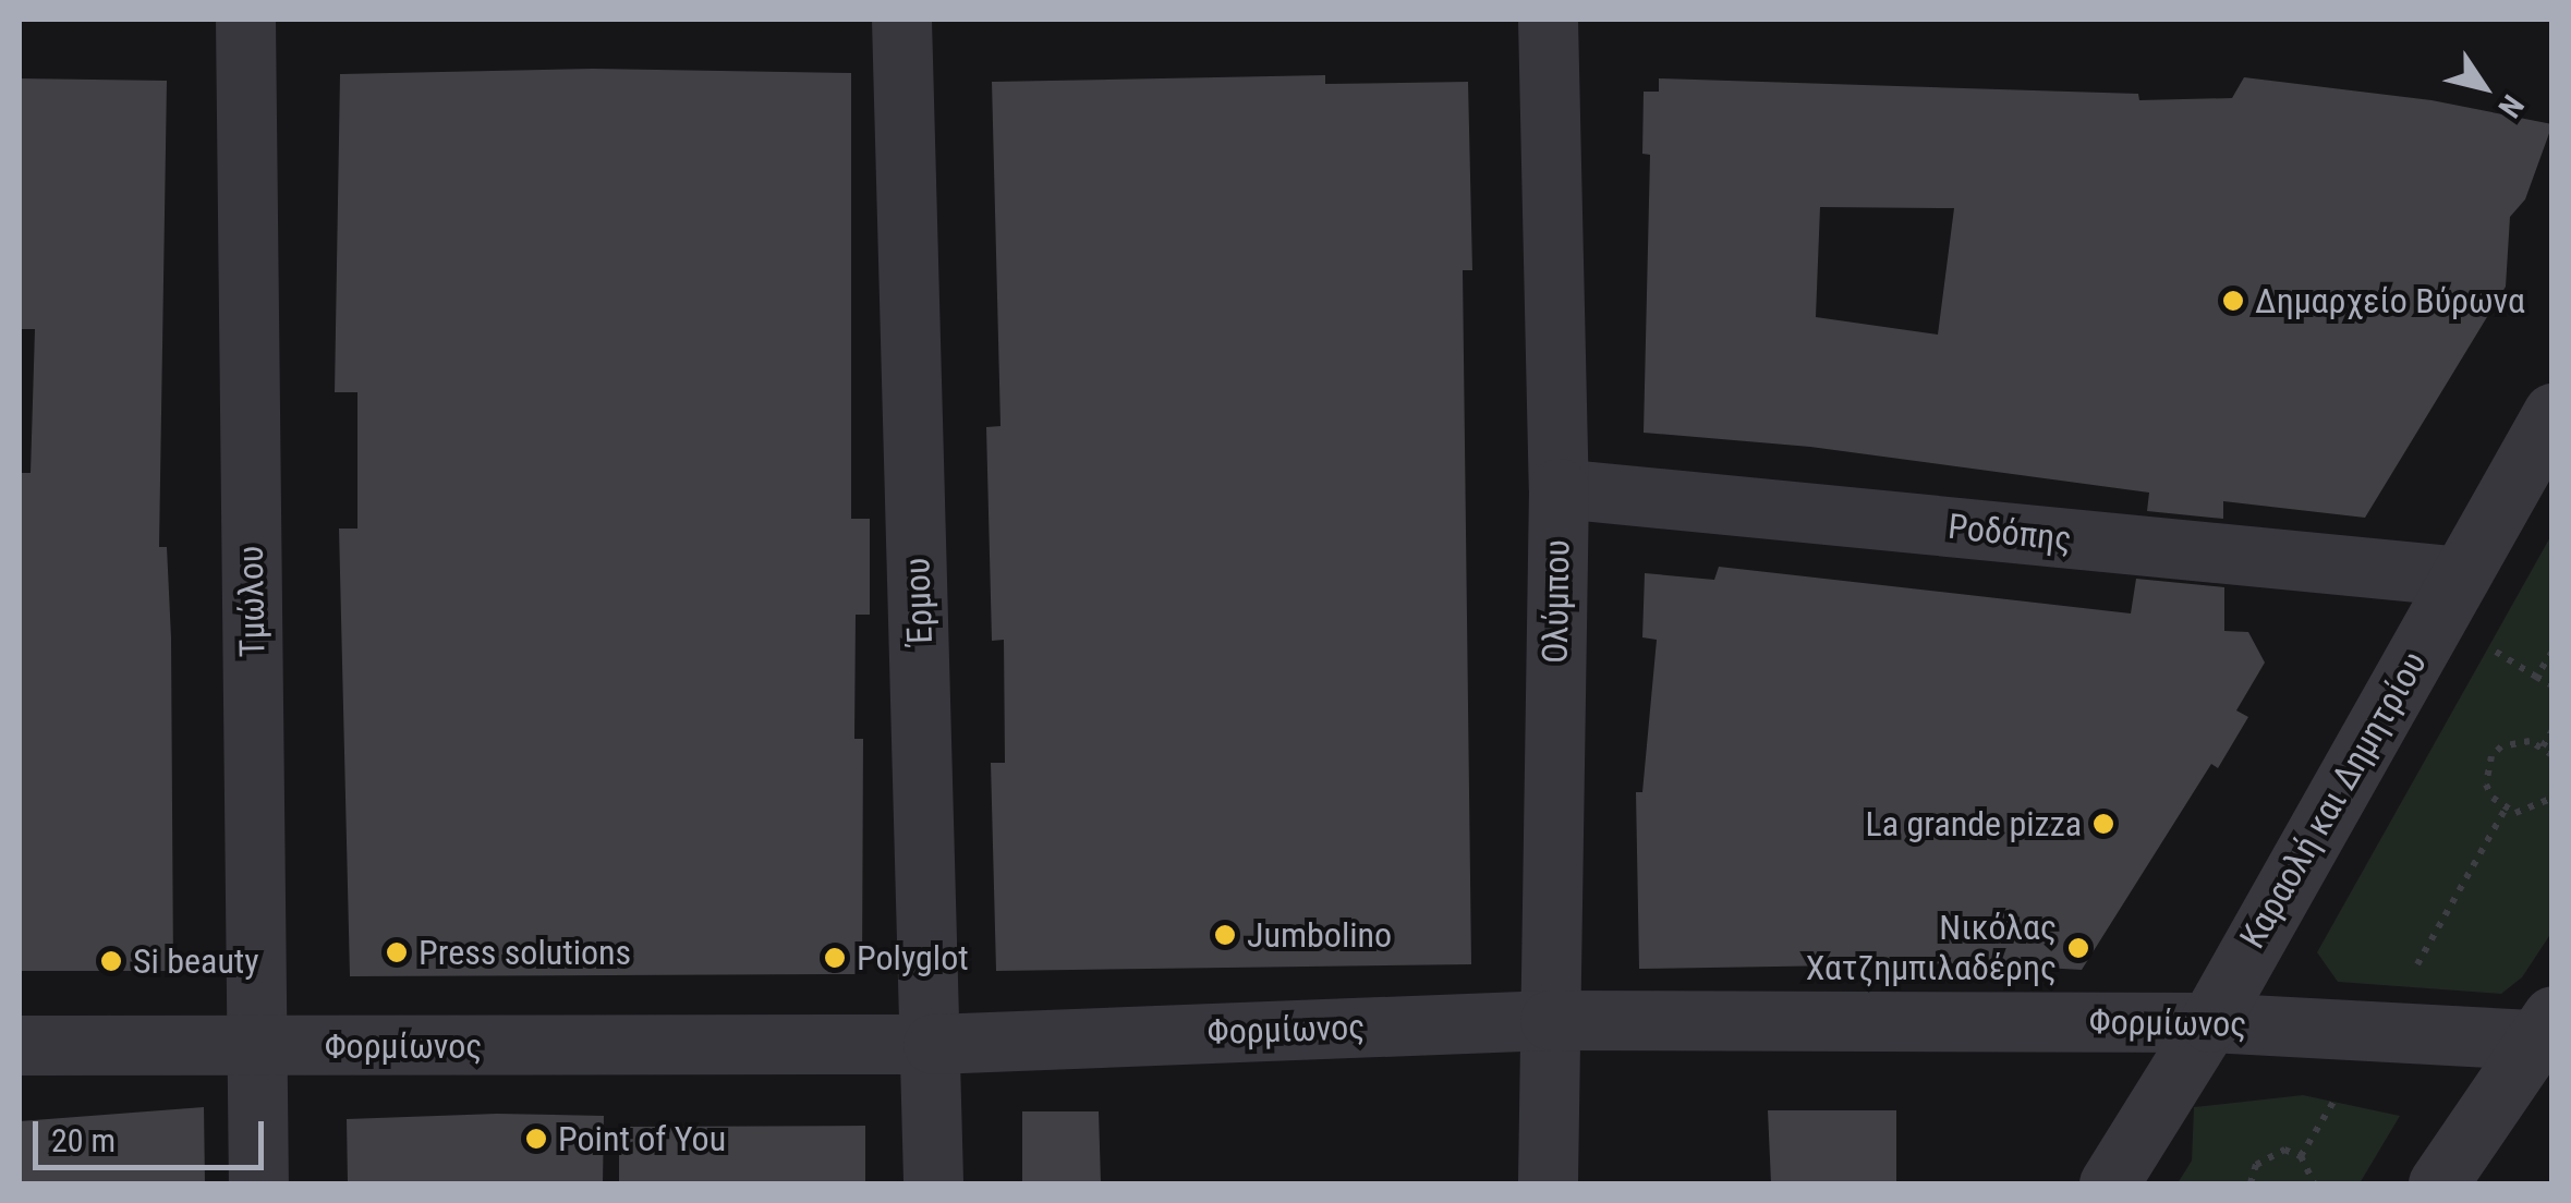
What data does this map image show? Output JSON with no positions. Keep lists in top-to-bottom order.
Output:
{
  "streets": {
    "street": [
      "Ροδόπης",
      "Τμώλου",
      "Έρμου",
      "Ολύμπου",
      "Καραολή και Δημητρίου",
      "Φορμίωνος"
    ]
  },
  "crossings": [
    ["Ροδόπης", "Ολύμπου"],
    ["Ροδόπης", "Καραολή και Δημητρίου"],
    ["Τμώλου", "Φορμίωνος"],
    ["Έρμου", "Φορμίωνος"],
    ["Ολύμπου", "Φορμίωνος"],
    ["Καραολή και Δημητρίου", "Φορμίωνος"]
  ],
  "places": [
    "Δημαρχείο Βύρωνα",
    "La grande pizza",
    "Jumbolino",
    "Νικόλας Χατζημπιλαδέρης",
    "Press solutions",
    "Polyglot",
    "Si beauty",
    "Point of You"
  ],
  "scale_bar": "20 m",
  "north": "bottom right"
}
